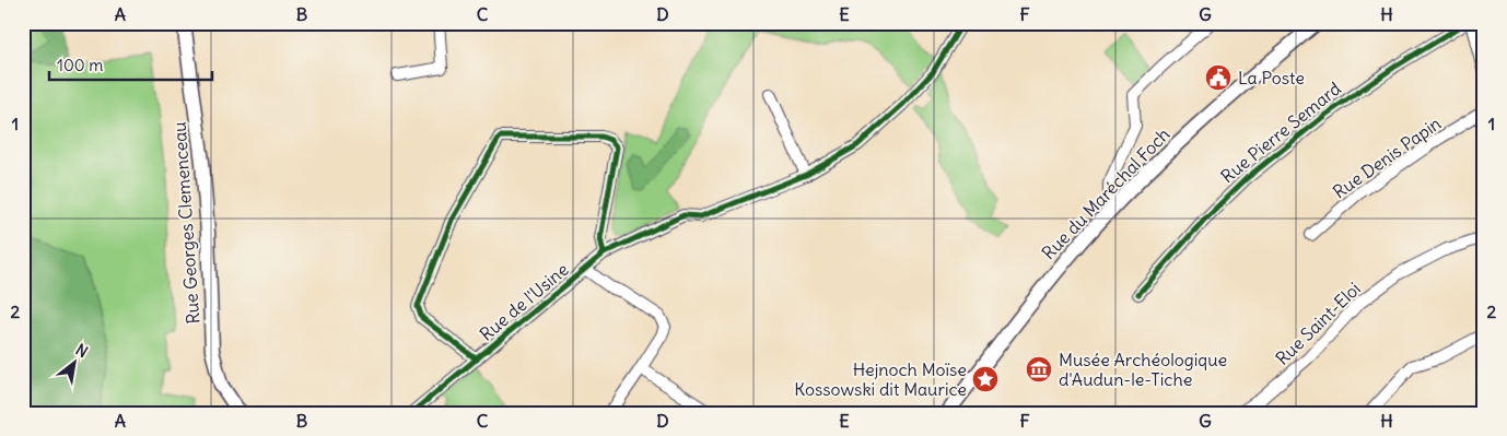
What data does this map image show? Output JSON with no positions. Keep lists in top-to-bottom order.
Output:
{
  "streets": {
    "main road": ["Rue du Maréchal Foch", "Rue Georges Clemenceau"],
    "street": [
      "Rue Pierre Semard",
      "Rue Denis Papin",
      "Rue de l'Usine",
      "Rue Saint-Eloi"
    ]
  },
  "places": {
    "public building": ["La Poste"],
    "museum": ["Musée Archéologique d'Audun-le-Tiche"],
    "place": ["Hejnoch Moïse Kossowski dit Maurice"]
  },
  "scale_bar": "100 m",
  "north": "top right",
  "grid": {
    "columns": [
      "A",
      "B",
      "C",
      "D",
      "E",
      "F",
      "G",
      "H"
    ],
    "rows": ["1", "2"]
  }
}
